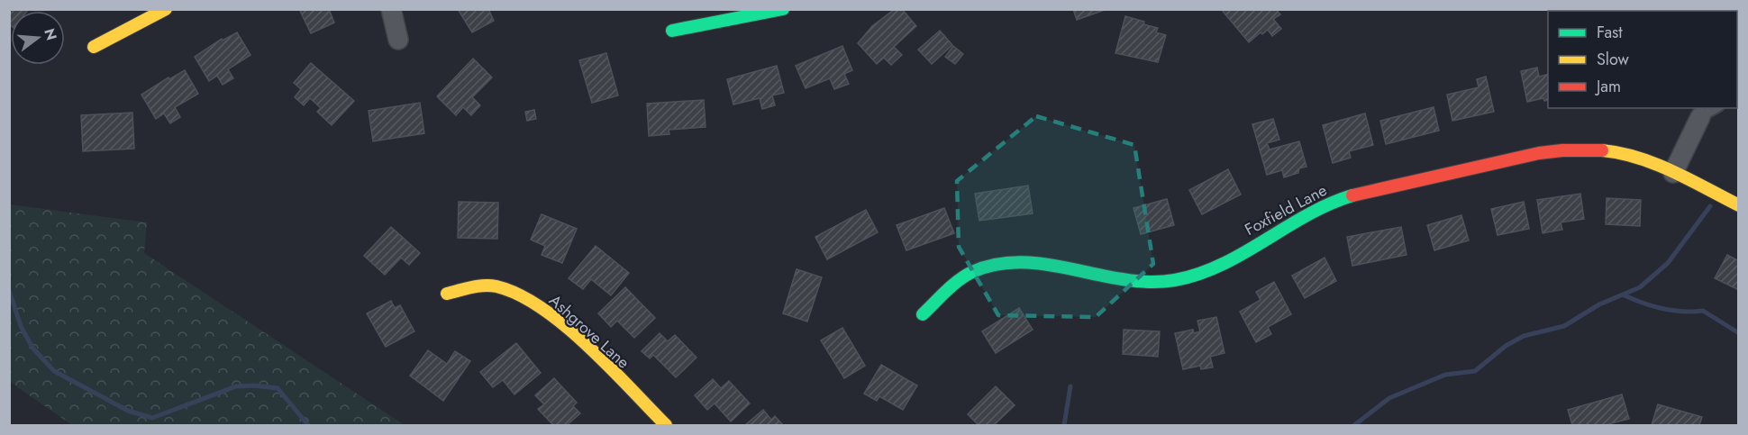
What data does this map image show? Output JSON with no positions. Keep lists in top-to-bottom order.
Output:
{
  "streets": {
    "street": ["Foxfield Lane", "Ashgrove Lane"]
  },
  "legend": ["Fast", "Slow", "Jam"],
  "north": "right"
}
